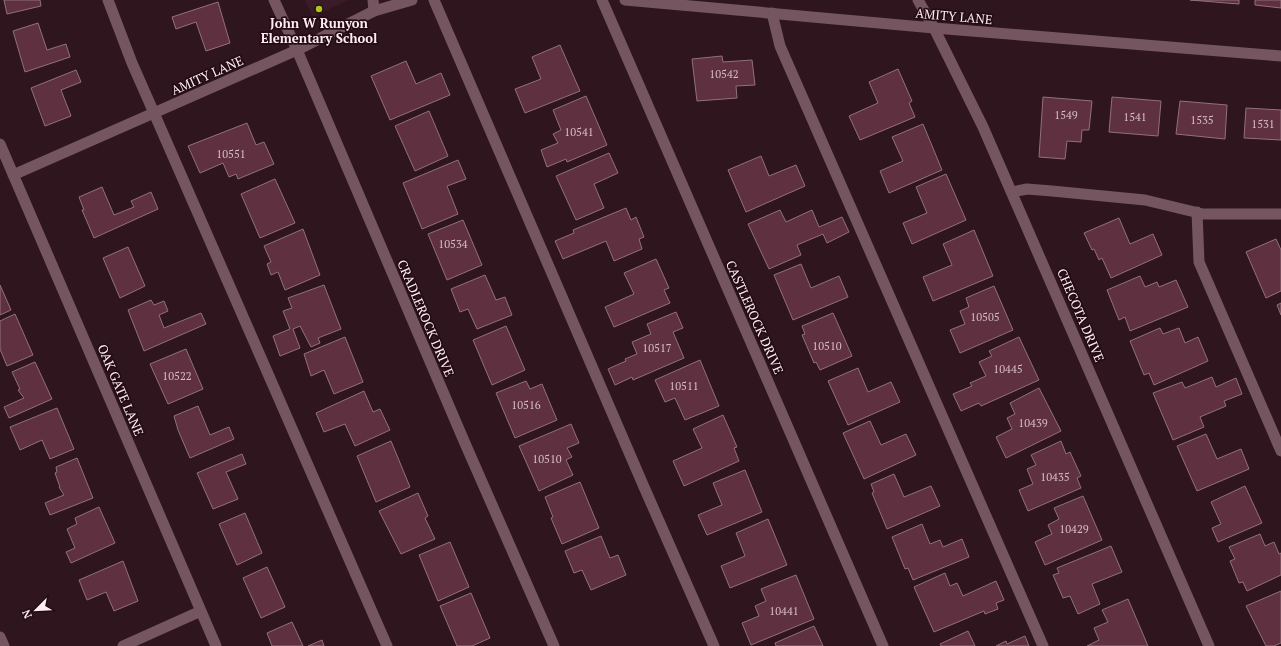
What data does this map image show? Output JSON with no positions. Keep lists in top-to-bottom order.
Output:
{
  "streets": {
    "street": [
      "AMITY LANE",
      "CHECOTA DRIVE",
      "CASTLEROCK DRIVE",
      "CRADLEROCK DRIVE",
      "OAK GATE LANE"
    ]
  },
  "crossings": [
    ["AMITY LANE", "CHECOTA DRIVE"],
    ["AMITY LANE", "CRADLEROCK DRIVE"],
    ["AMITY LANE", "OAK GATE LANE"]
  ],
  "places": ["John W Runyon Elementary School"],
  "house_numbers": [
    "10542",
    "1549",
    "1541",
    "1535",
    "1531",
    "10541",
    "10551",
    "10534",
    "10505",
    "10510",
    "10517",
    "10445",
    "10522",
    "10511",
    "10516",
    "10439",
    "10510",
    "10435",
    "10429",
    "10441"
  ],
  "north": "bottom left"
}
